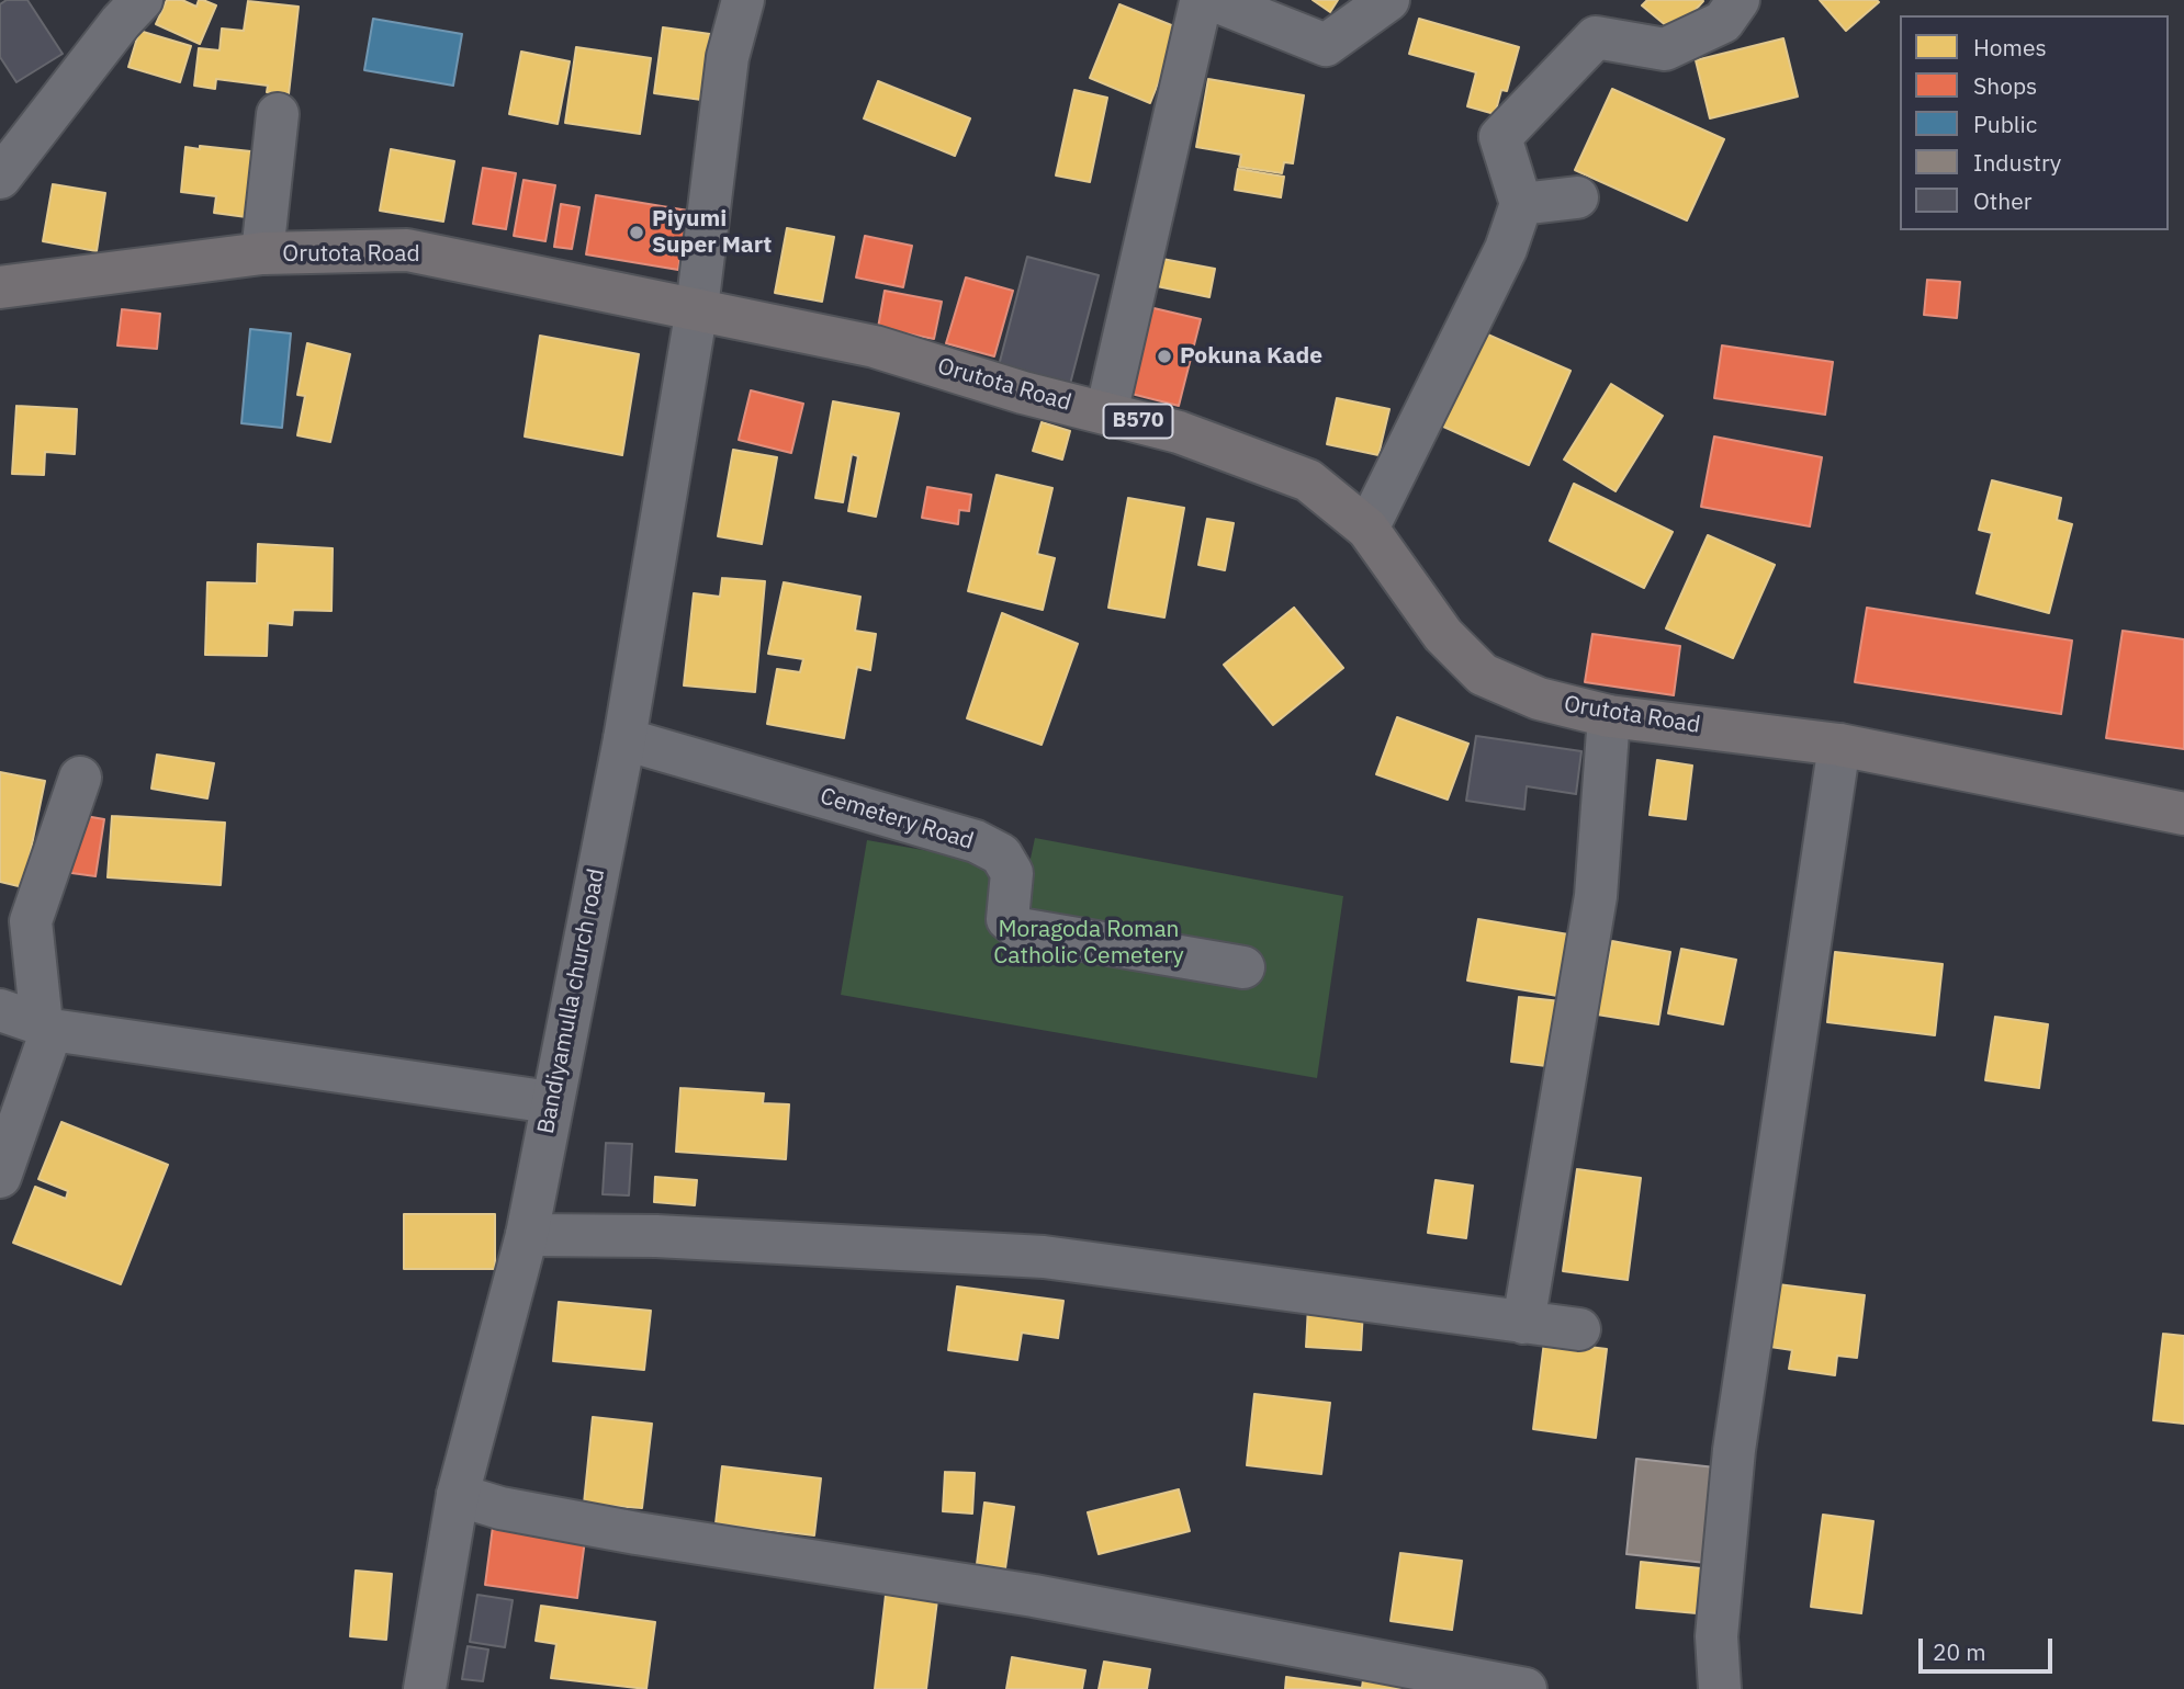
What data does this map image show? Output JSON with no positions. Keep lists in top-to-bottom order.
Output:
{
  "streets": {
    "main road": ["Orutota Road", "B570"],
    "street": ["Cemetery Road", "Bandiyamulla church road"]
  },
  "crossings": [
    ["Orutota Road", "Bandiyamulla church road"],
    ["Cemetery Road", "Bandiyamulla church road"]
  ],
  "parks": ["Moragoda Roman Catholic Cemetery"],
  "places": ["Piyumi Super Mart", "Pokuna Kade"],
  "legend": [
    "Homes",
    "Shops",
    "Public",
    "Industry",
    "Other"
  ],
  "scale_bar": "20 m"
}
